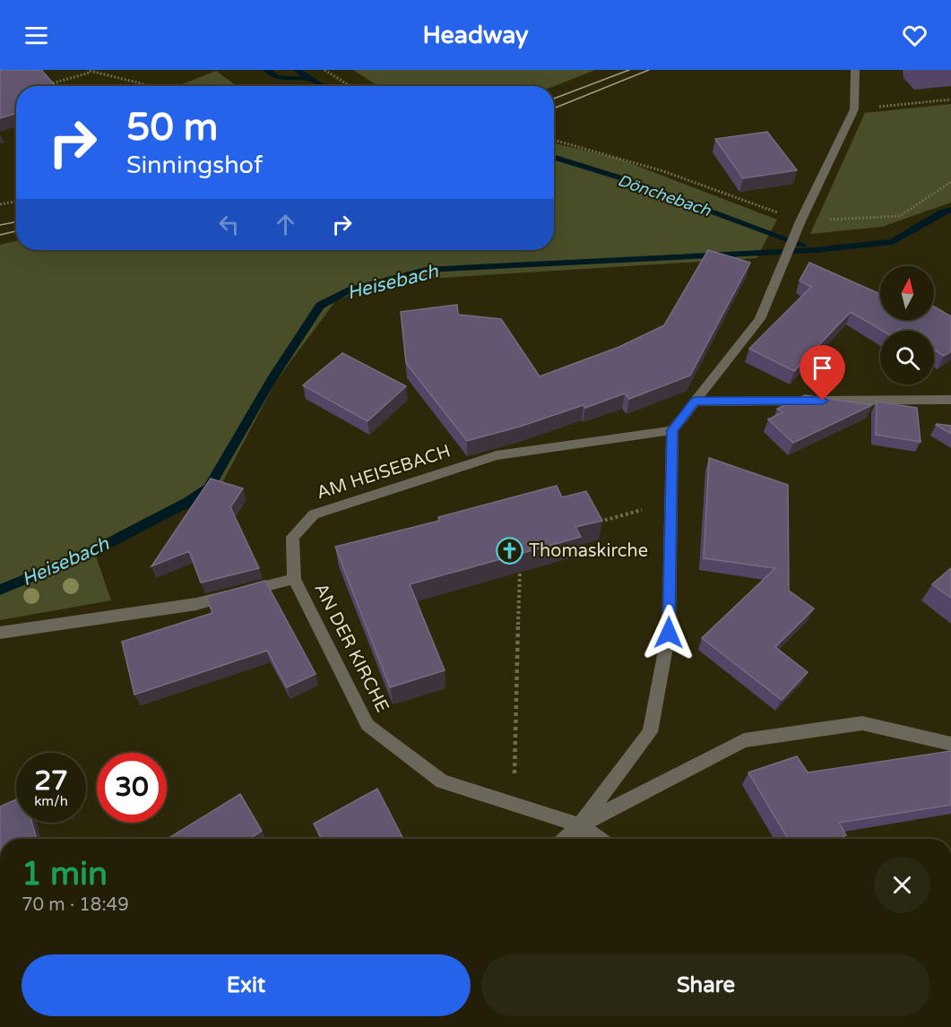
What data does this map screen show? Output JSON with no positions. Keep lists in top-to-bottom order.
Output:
{
  "streets": {
    "street": ["AM HEISEBACH", "AN DER KIRCHE"]
  },
  "crossings": [
    ["AM HEISEBACH", "AN DER KIRCHE"]
  ],
  "water": ["Dönchebach", "Heisebach"],
  "places": {
    "church": ["Thomaskirche"]
  },
  "north": "top",
  "page": {
    "header": "Headway",
    "turn": ["50 m", "Sinningshof"],
    "speed": "27 km/h",
    "limit": "30",
    "heading": ["1 min", "70 m · 18:49"],
    "buttons": ["Exit", "Share"]
  }
}
